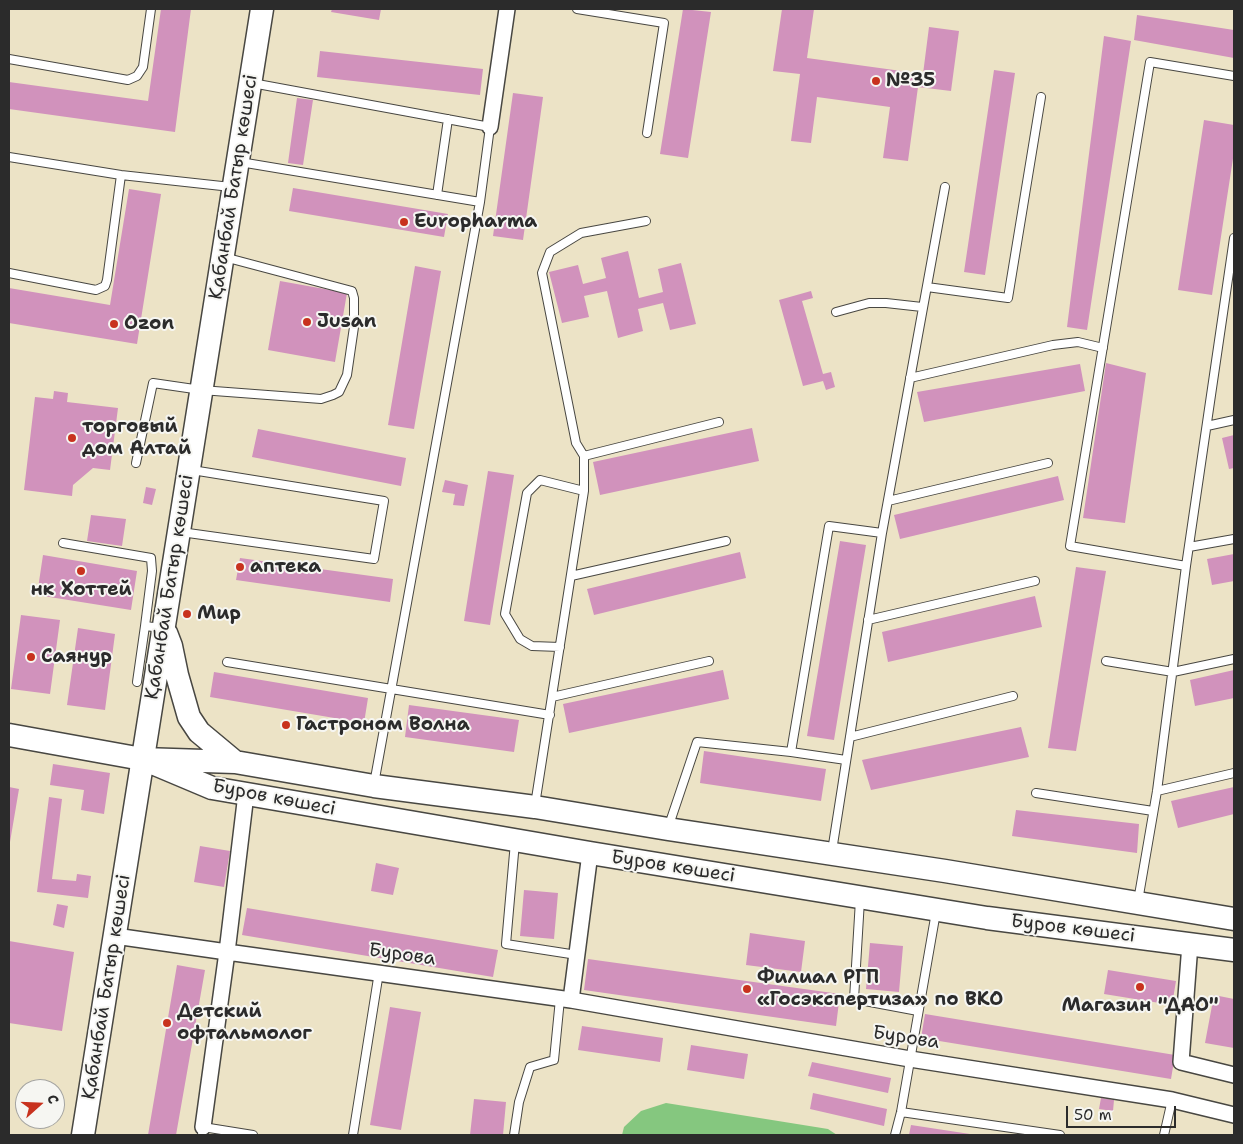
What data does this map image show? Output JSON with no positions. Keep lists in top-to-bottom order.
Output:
{
  "streets": {
    "main road": ["Қабанбай Батыр көшесі", "Буров көшесі"],
    "street": ["Бурова"]
  },
  "crossings": [
    ["Қабанбай Батыр көшесі", "Буров көшесі"],
    ["Қабанбай Батыр көшесі", "Бурова"]
  ],
  "places": [
    "№35",
    "Europharma",
    "Jusan",
    "Ozon",
    "торговый дом Алтай",
    "аптека",
    "нк Хоттей",
    "Мир",
    "Саянур",
    "Гастроном Волна",
    "Магазин \"ДАО\"",
    "Филиал РГП «Госэкспертиза» по ВКО",
    "Детский офтальмолог"
  ],
  "scale_bar": "50 m",
  "north": "right"
}
